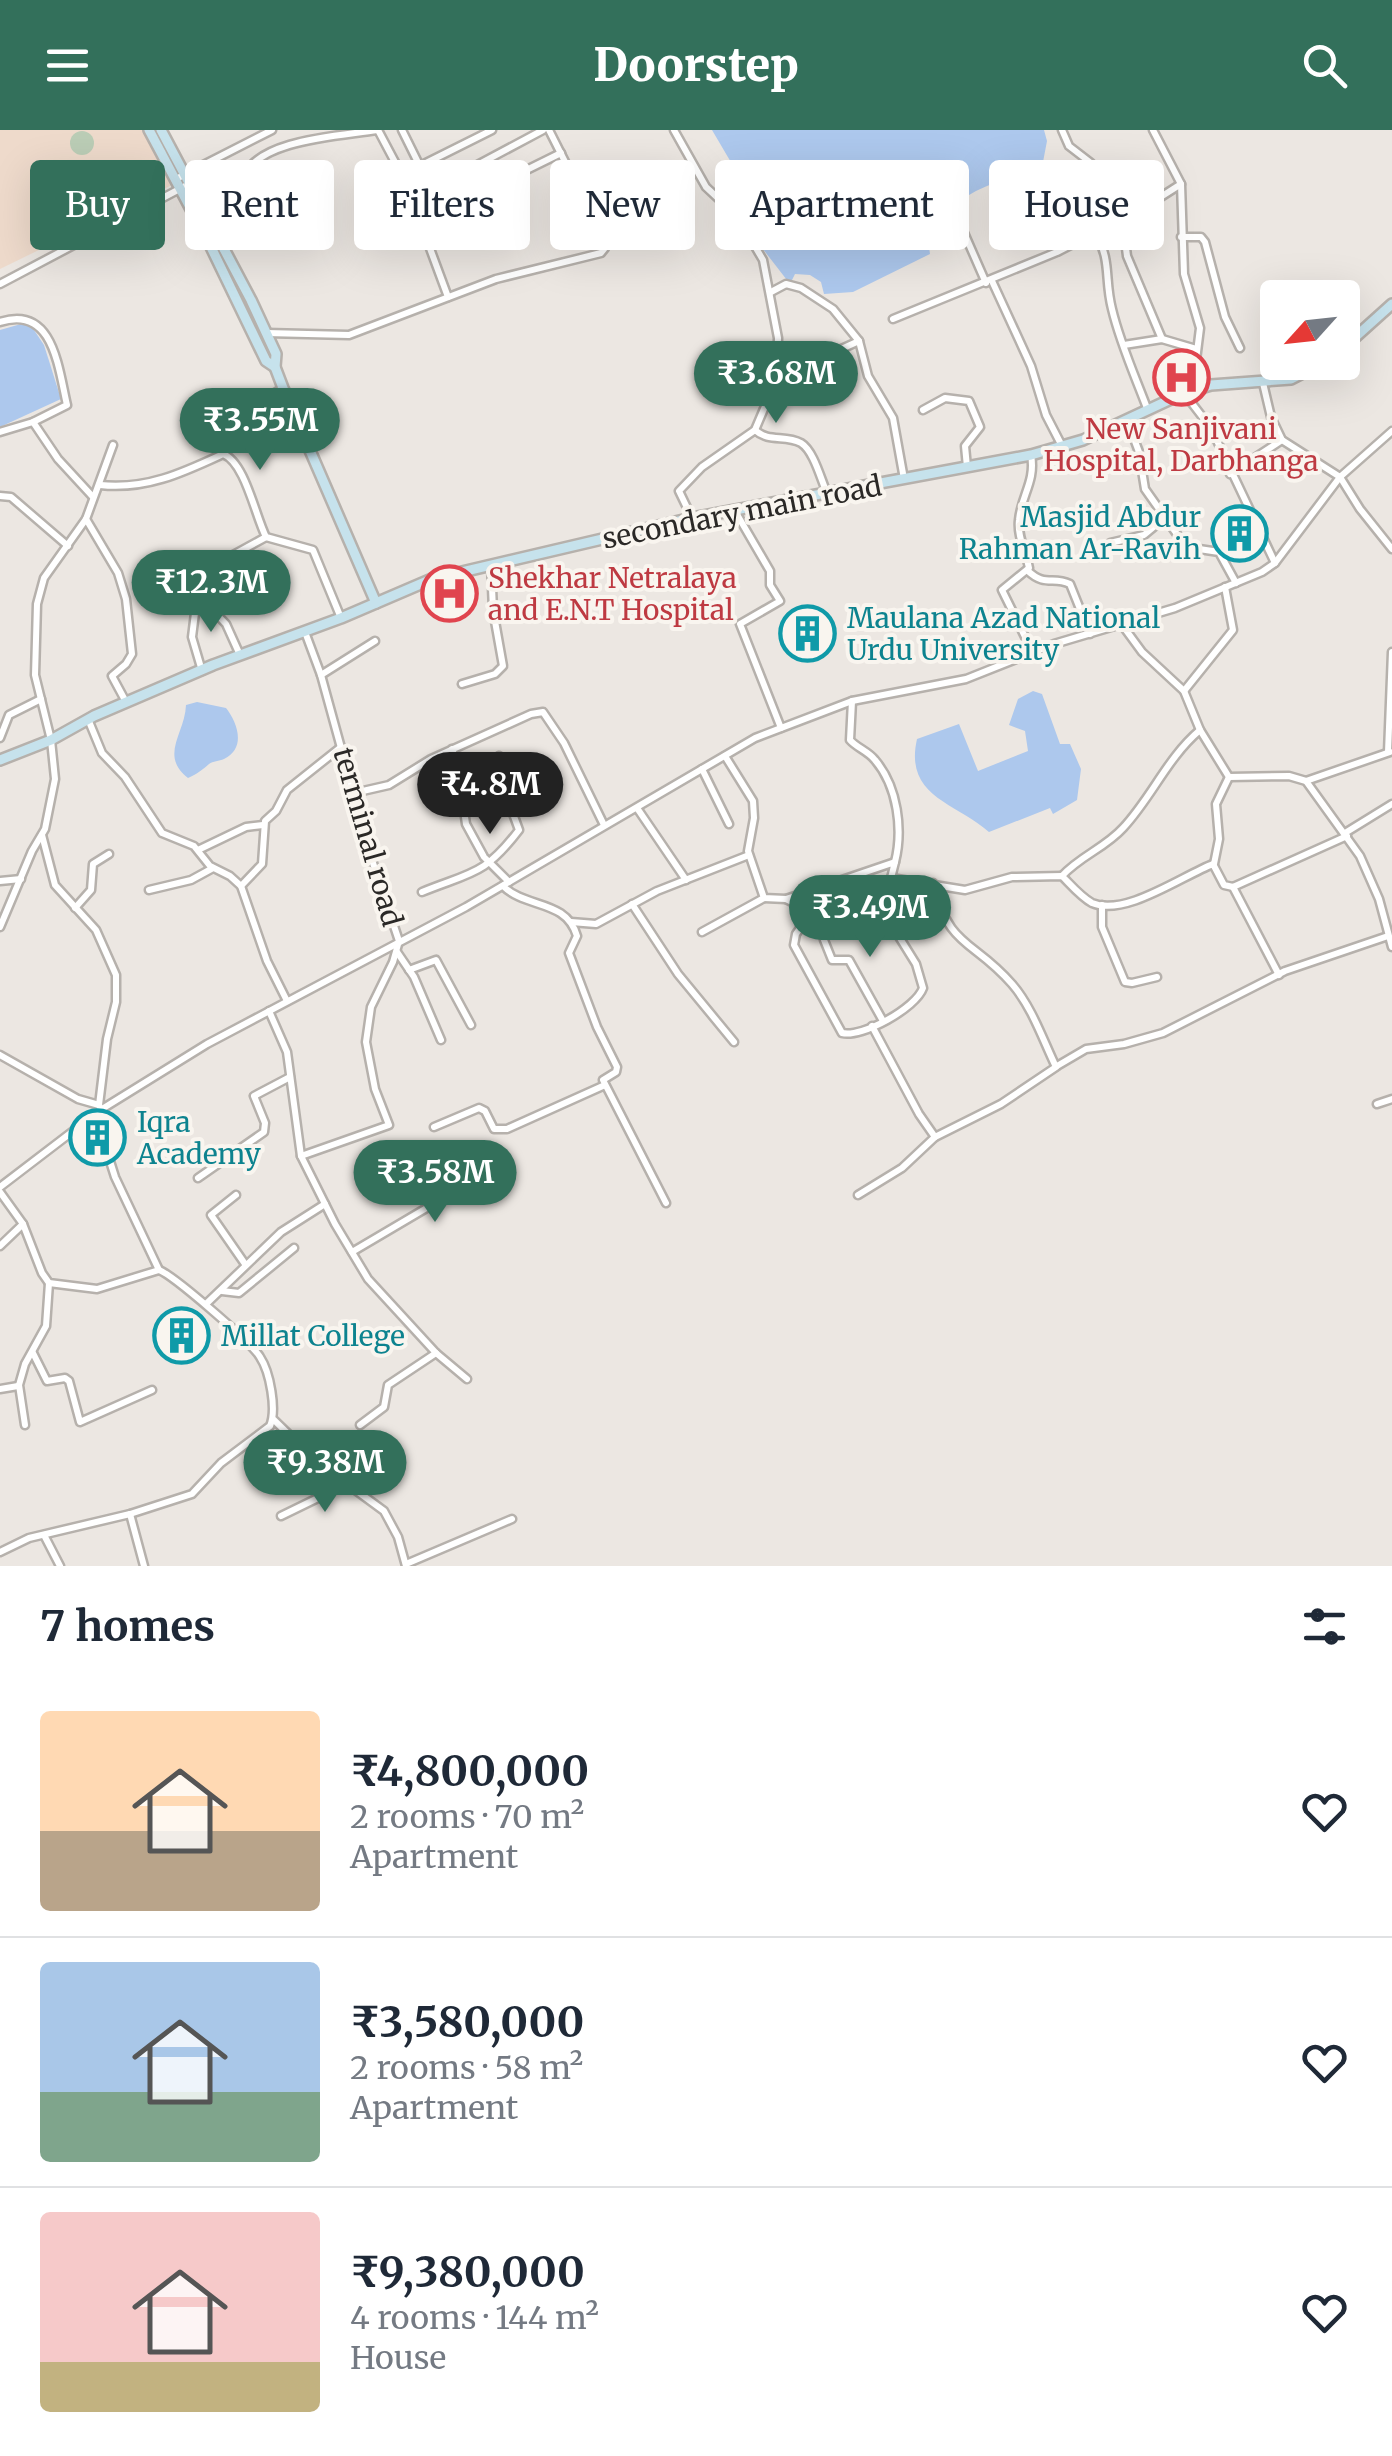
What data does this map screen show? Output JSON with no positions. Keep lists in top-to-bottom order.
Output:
{
  "streets": {
    "main road": ["secondary main road"],
    "street": ["terminal road"]
  },
  "crossings": [
    ["secondary main road", "terminal road"]
  ],
  "places": {
    "hospital": ["New Sanjivani Hospital, Darbhanga", "Shekhar Netralaya and E.N.T Hospital"],
    "building": [
      "Masjid Abdur Rahman Ar-Ravih",
      "Maulana Azad National Urdu University",
      "Iqra Academy",
      "Millat College"
    ]
  },
  "north": "bottom left",
  "page": {
    "header": "Doorstep",
    "chip": [
      "Buy",
      "Rent",
      "Filters",
      "New",
      "Apartment",
      "House"
    ],
    "price": [
      "₹3.68M",
      "₹3.55M",
      "₹12.3M",
      "₹4.8M",
      "₹3.49M",
      "₹3.58M",
      "₹9.38M"
    ],
    "heading": "7 homes",
    "list": [
      {
        "name": "₹4,800,000",
        "note": "2 rooms · 70 m² · Apartment"
      },
      {
        "name": "₹3,580,000",
        "note": "2 rooms · 58 m² · Apartment"
      },
      {
        "name": "₹9,380,000",
        "note": "4 rooms · 144 m² · House"
      }
    ]
  }
}
